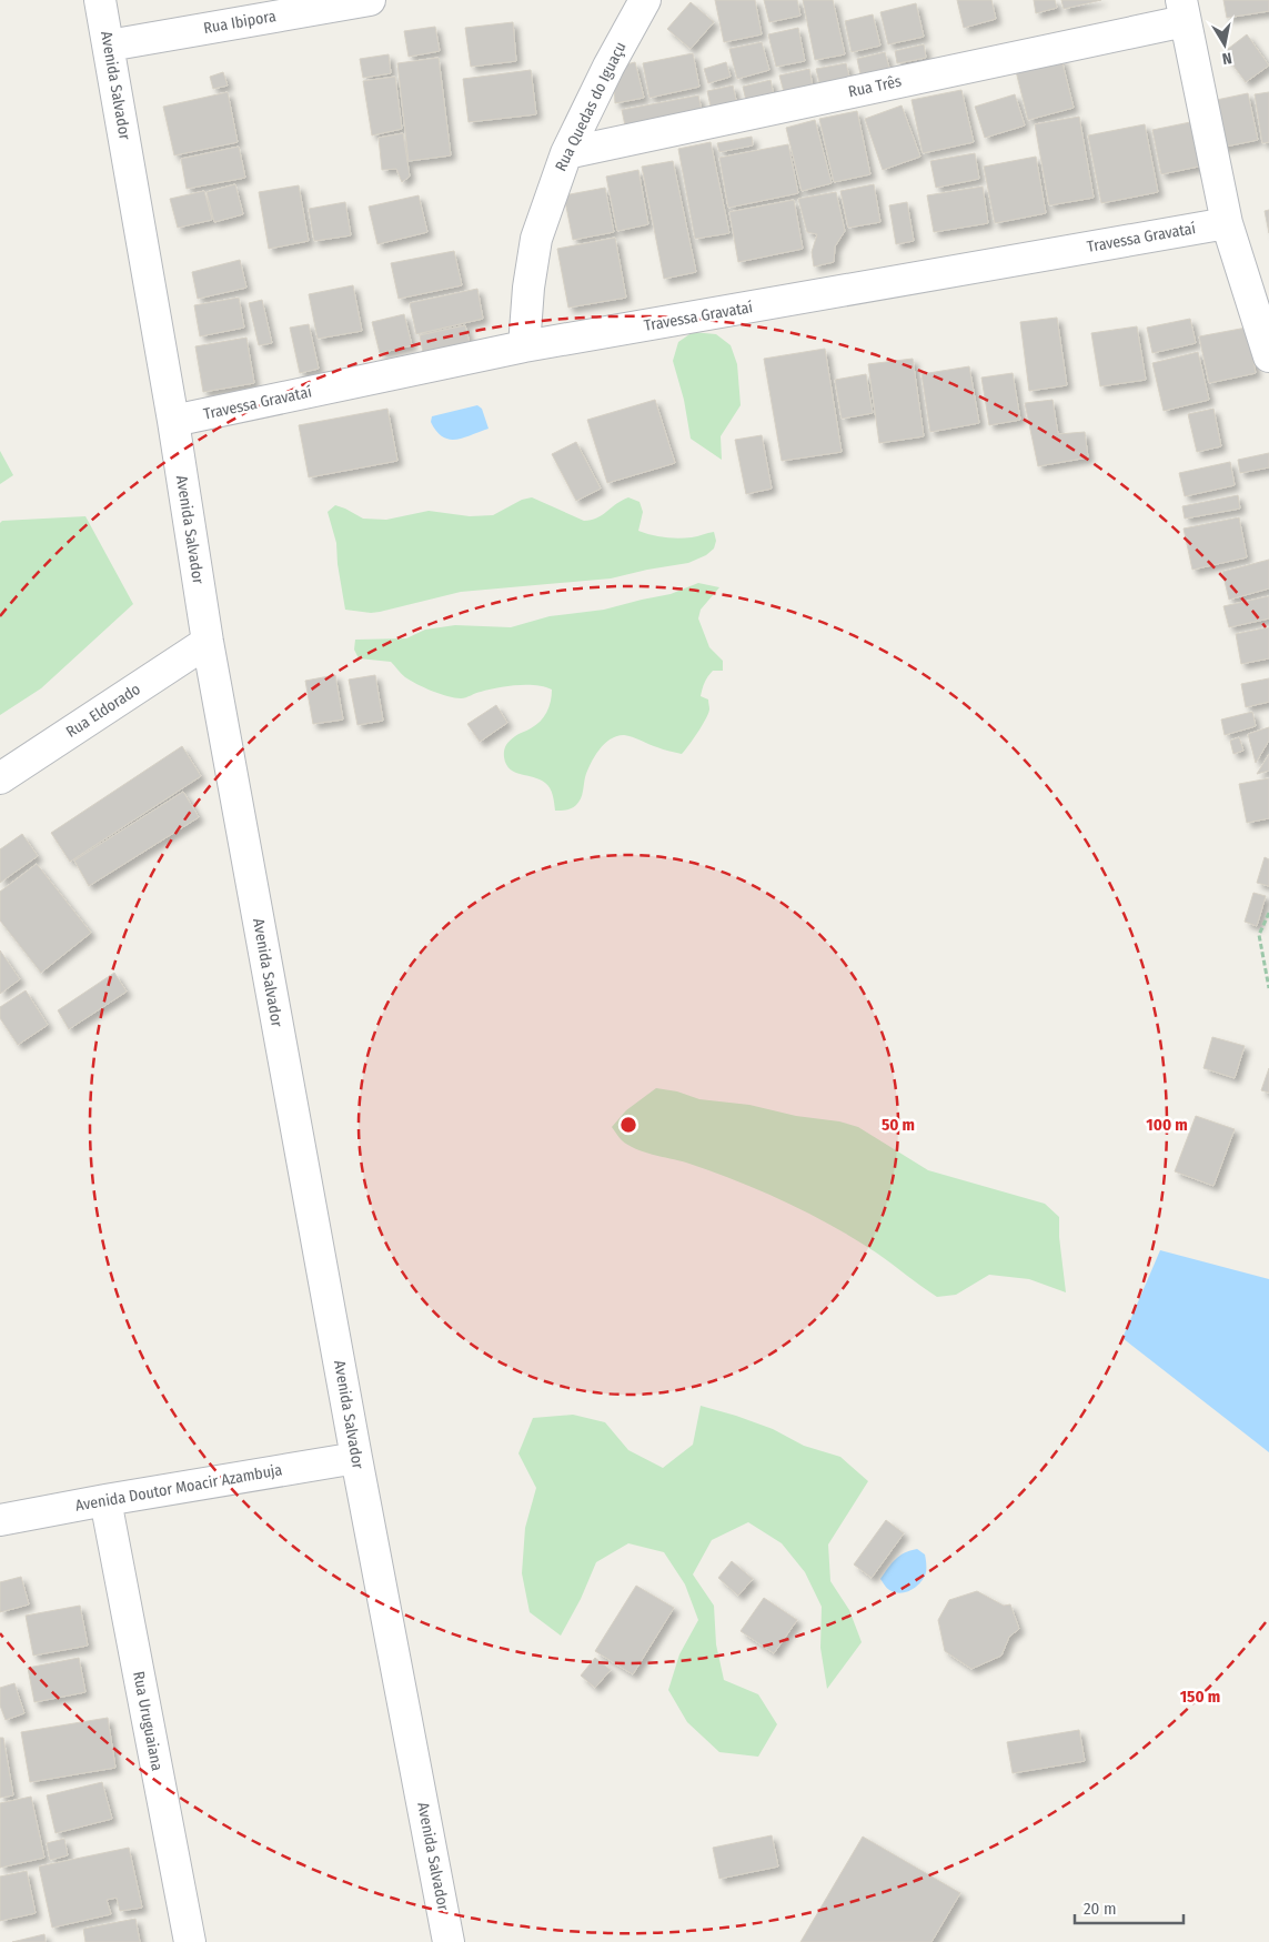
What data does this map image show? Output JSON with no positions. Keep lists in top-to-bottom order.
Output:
{
  "streets": {
    "street": [
      "Rua Ibipora",
      "Avenida Salvador",
      "Rua Três",
      "Rua Quedas do Iguaçu",
      "Travessa Gravataí",
      "Rua Eldorado",
      "Avenida Doutor Moacir Azambuja",
      "Rua Uruguaiana"
    ]
  },
  "crossings": [
    ["Rua Ibipora", "Avenida Salvador"],
    ["Avenida Salvador", "Travessa Gravataí"],
    ["Avenida Salvador", "Rua Eldorado"],
    ["Avenida Salvador", "Avenida Doutor Moacir Azambuja"],
    ["Rua Três", "Rua Quedas do Iguaçu"],
    ["Rua Quedas do Iguaçu", "Travessa Gravataí"],
    ["Avenida Doutor Moacir Azambuja", "Rua Uruguaiana"]
  ],
  "scale_bar": "20 m",
  "north": "bottom",
  "rings": ["50 m", "100 m", "150 m"]
}
